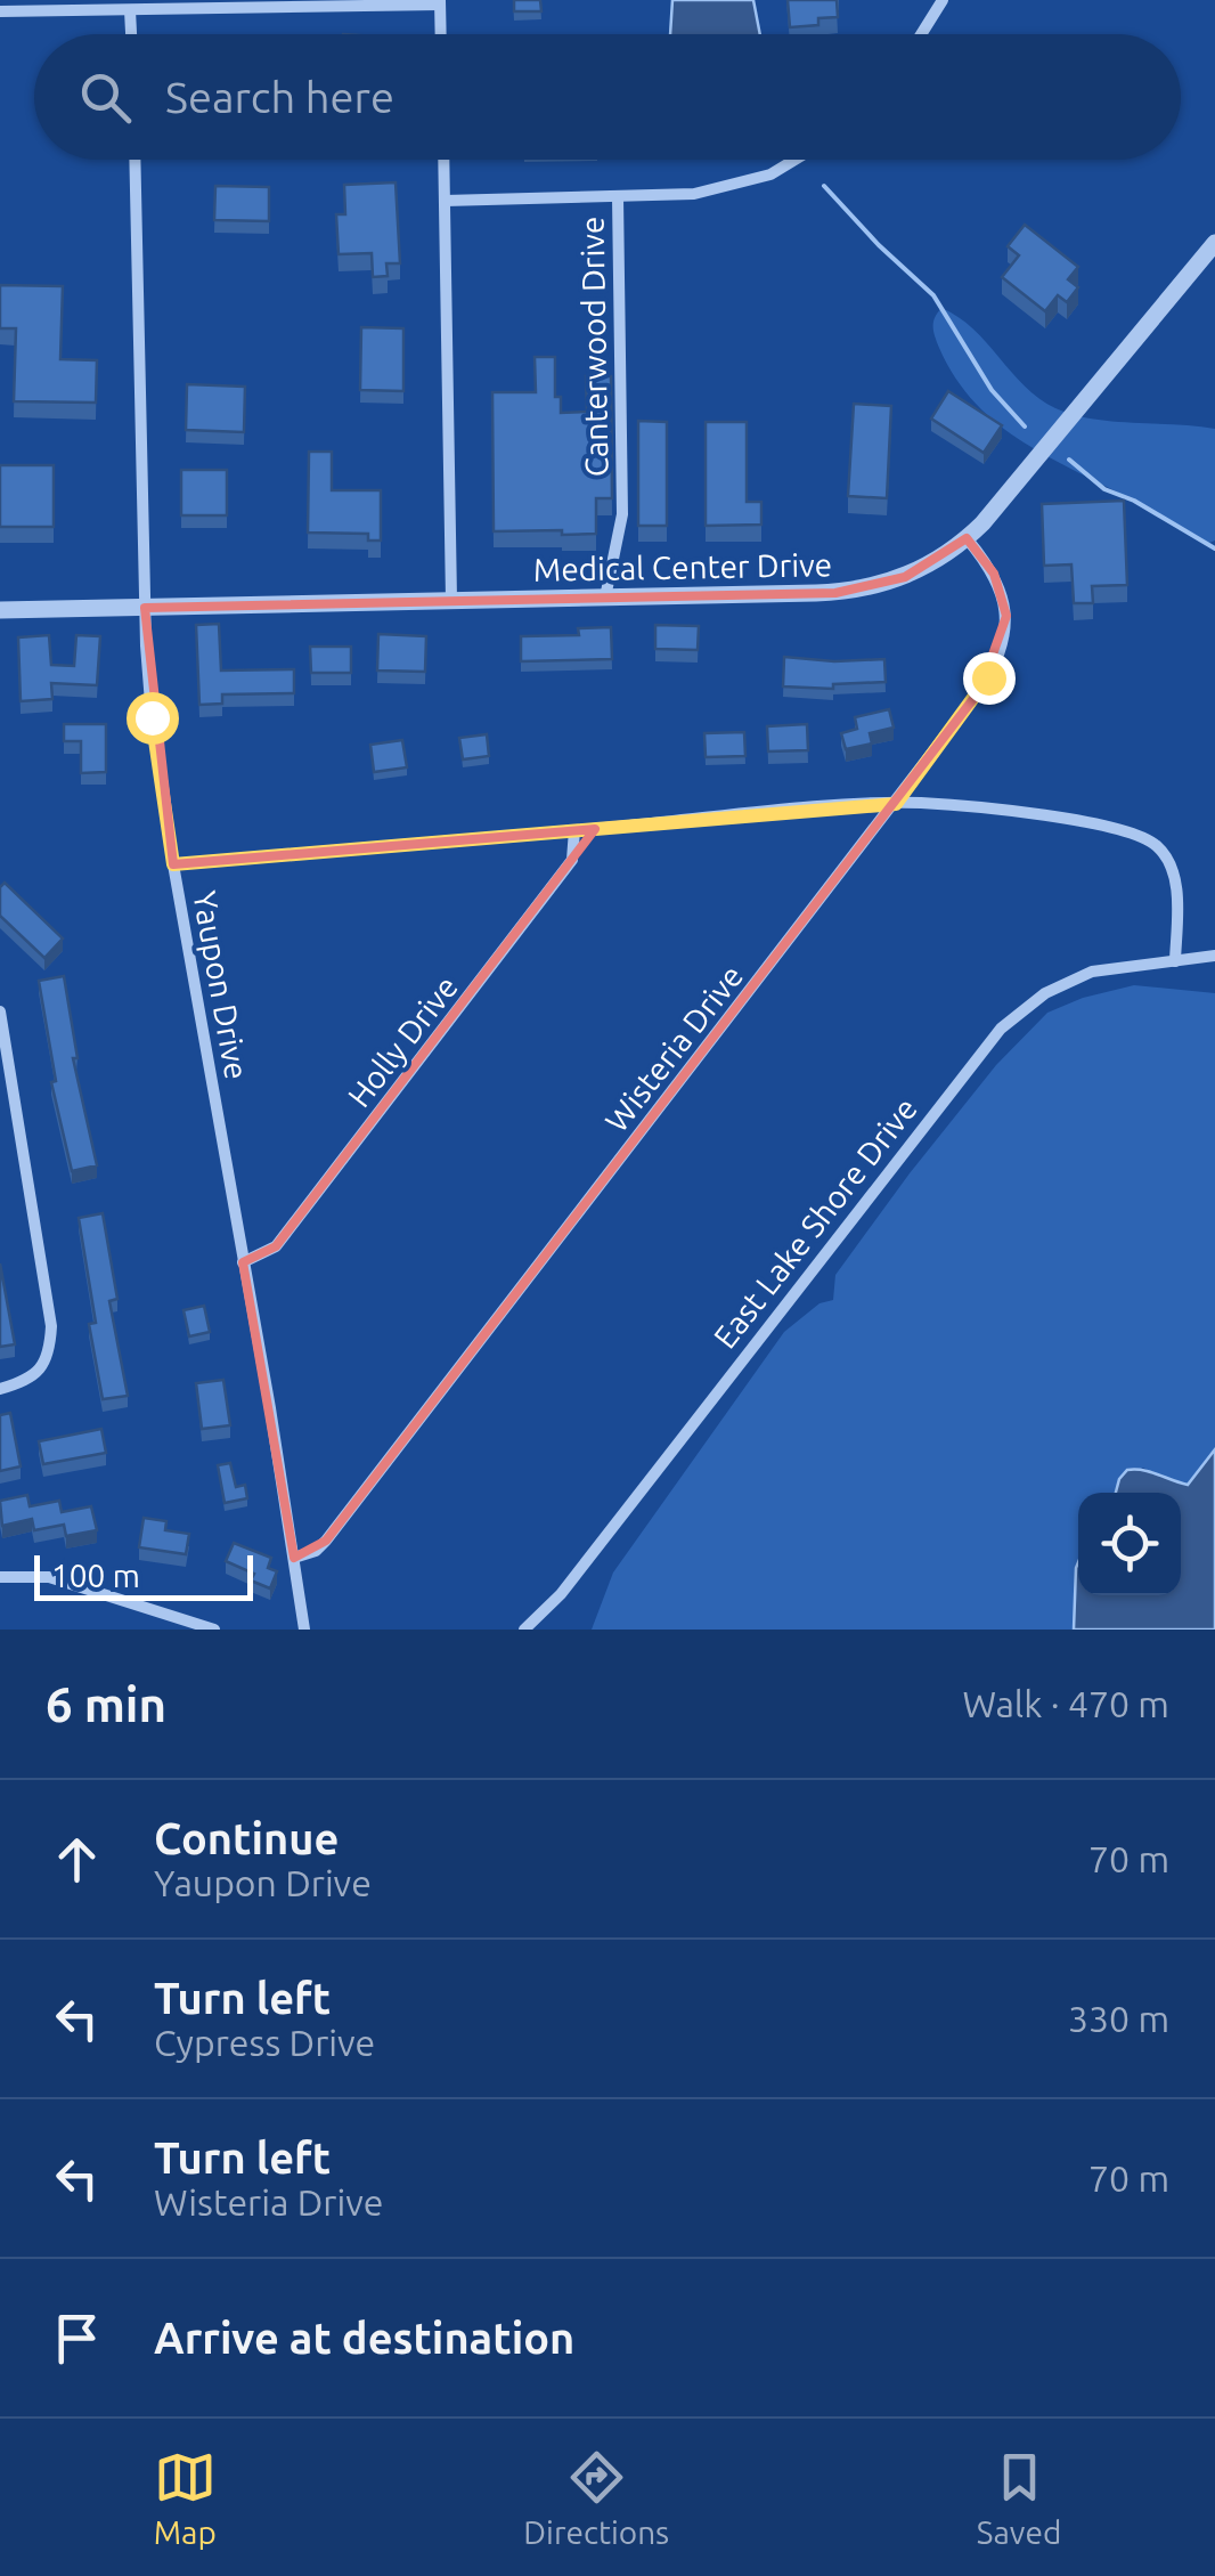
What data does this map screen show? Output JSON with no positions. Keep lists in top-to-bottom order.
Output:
{
  "streets": {
    "street": [
      "Canterwood Drive",
      "Medical Center Drive",
      "Yaupon Drive",
      "Holly Drive",
      "Wisteria Drive",
      "East Lake Shore Drive"
    ]
  },
  "crossings": [
    ["Canterwood Drive", "Medical Center Drive"],
    ["Medical Center Drive", "Yaupon Drive"],
    ["Medical Center Drive", "Wisteria Drive"],
    ["Yaupon Drive", "Holly Drive"],
    ["Yaupon Drive", "Wisteria Drive"]
  ],
  "scale_bar": "100 m",
  "page": {
    "search": "Search here",
    "scale": "100 m",
    "heading": ["6 min", "Walk · 470 m"],
    "list": [
      ["Continue", "Yaupon Drive", "70 m"],
      ["Turn left", "Cypress Drive", "330 m"],
      ["Turn left", "Wisteria Drive", "70 m"],
      "Arrive at destination"
    ],
    "nav": ["Map", "Directions", "Saved"]
  }
}
